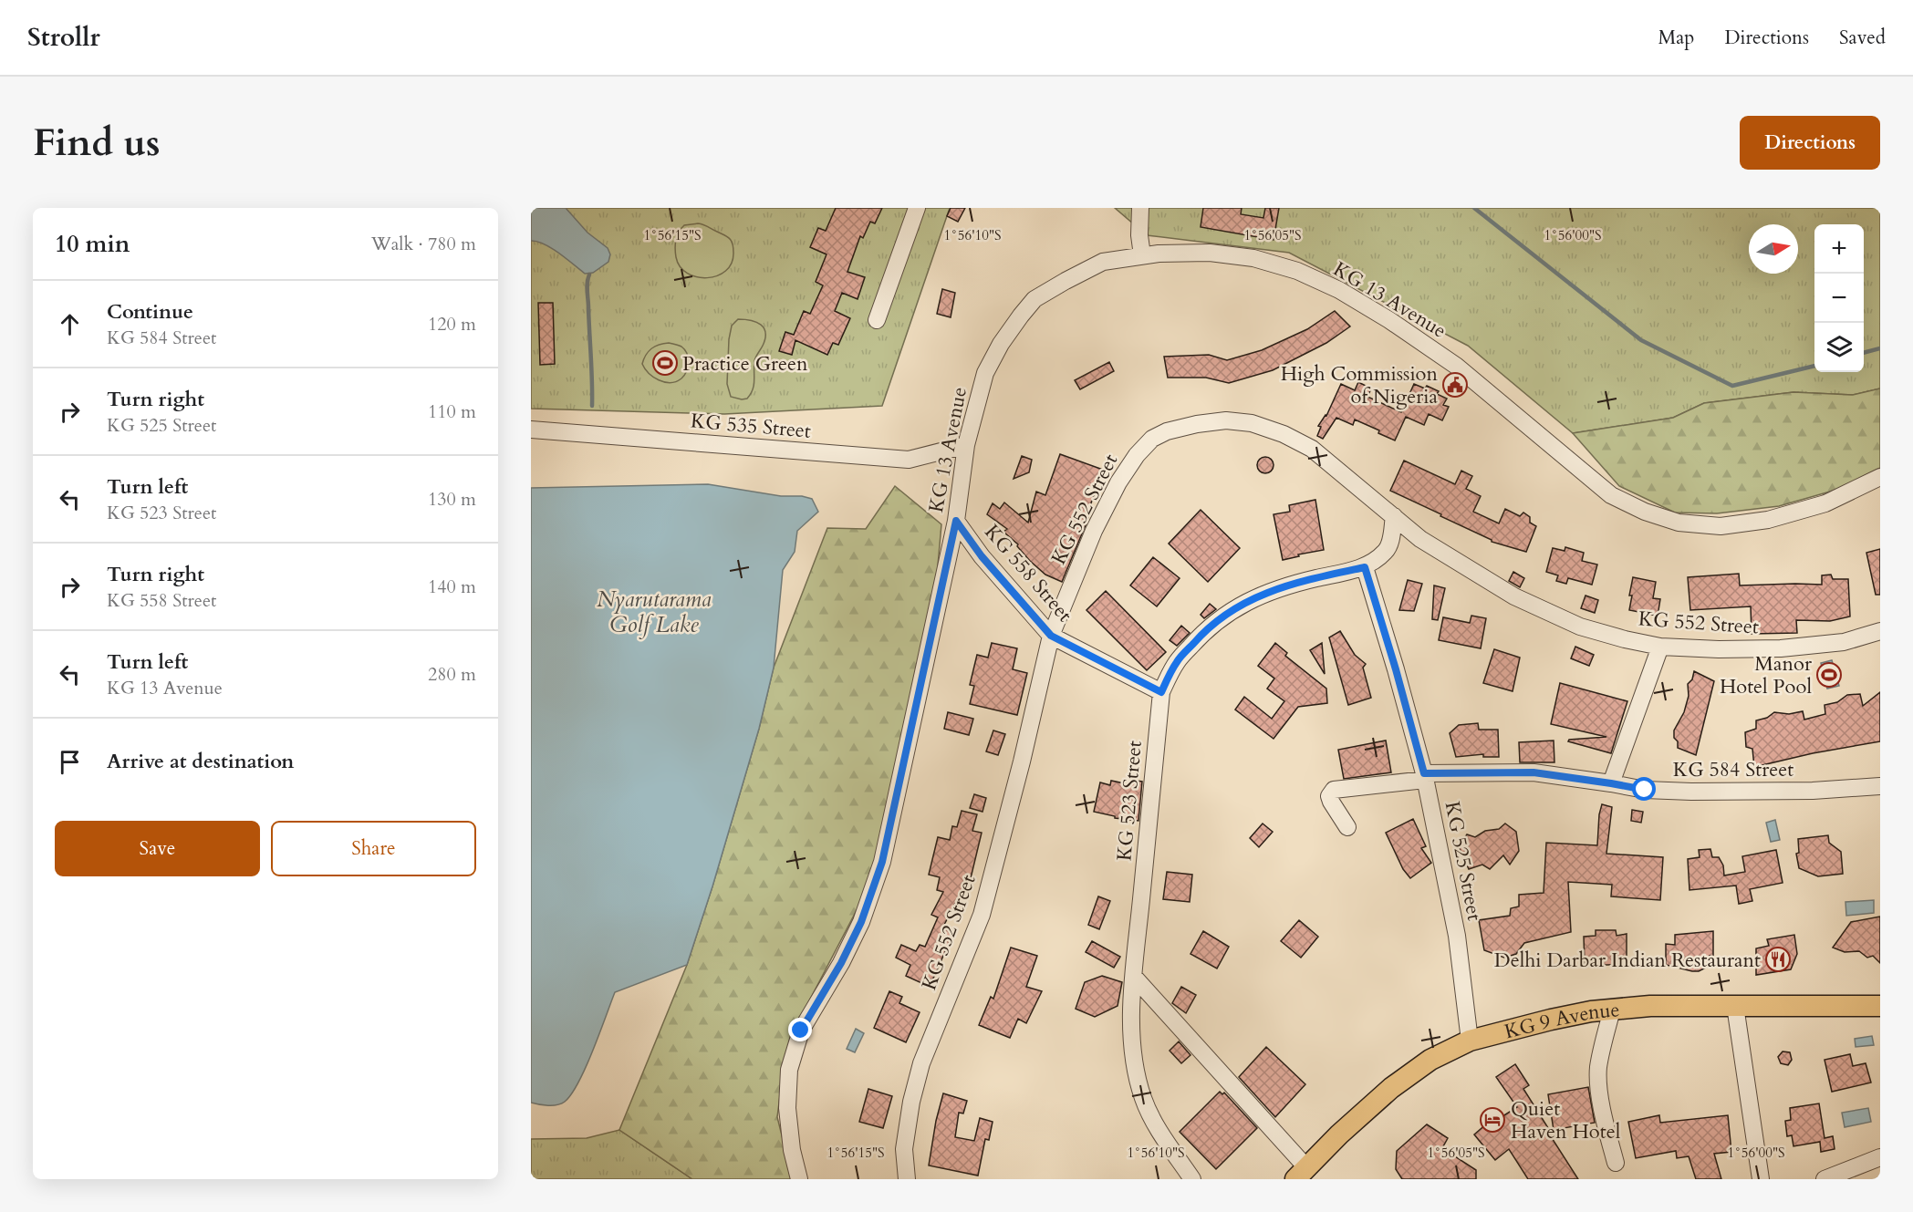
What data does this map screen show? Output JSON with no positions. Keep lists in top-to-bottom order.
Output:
{
  "streets": {
    "main road": ["KG 9 Avenue"],
    "street": [
      "KG 13 Avenue",
      "KG 535 Street",
      "KG 552 Street",
      "KG 558 Street",
      "KG 584 Street",
      "KG 523 Street",
      "KG 525 Street"
    ]
  },
  "crossings": [
    ["KG 13 Avenue", "KG 535 Street"],
    ["KG 13 Avenue", "KG 558 Street"],
    ["KG 552 Street", "KG 558 Street"],
    ["KG 552 Street", "KG 523 Street"],
    ["KG 558 Street", "KG 523 Street"],
    ["KG 584 Street", "KG 525 Street"],
    ["KG 523 Street", "KG 525 Street"],
    ["KG 525 Street", "KG 9 Avenue"]
  ],
  "water": ["Nyarutarama Golf Lake"],
  "places": {
    "sports": ["Practice Green", "Manor Hotel Pool"],
    "public building": ["High Commission of Nigeria"],
    "restaurant": ["Delhi Darbar Indian Restaurant"],
    "hotel": ["Quiet Haven Hotel"]
  },
  "north": "right",
  "page": {
    "header": "Strollr",
    "nav": ["Map", "Directions", "Saved"],
    "buttons": [
      "Directions",
      ["Save", "Share"]
    ],
    "title": "Find us",
    "heading": ["10 min", "Walk · 780 m"],
    "map_buttons": ["+", "−"],
    "list": [
      ["Continue", "KG 584 Street", "120 m"],
      ["Turn right", "KG 525 Street", "110 m"],
      ["Turn left", "KG 523 Street", "130 m"],
      ["Turn right", "KG 558 Street", "140 m"],
      ["Turn left", "KG 13 Avenue", "280 m"],
      "Arrive at destination"
    ]
  },
  "coordinates": [
    "1°56'15\"S",
    "1°56'10\"S",
    "1°56'05\"S",
    "1°56'00\"S"
  ]
}
